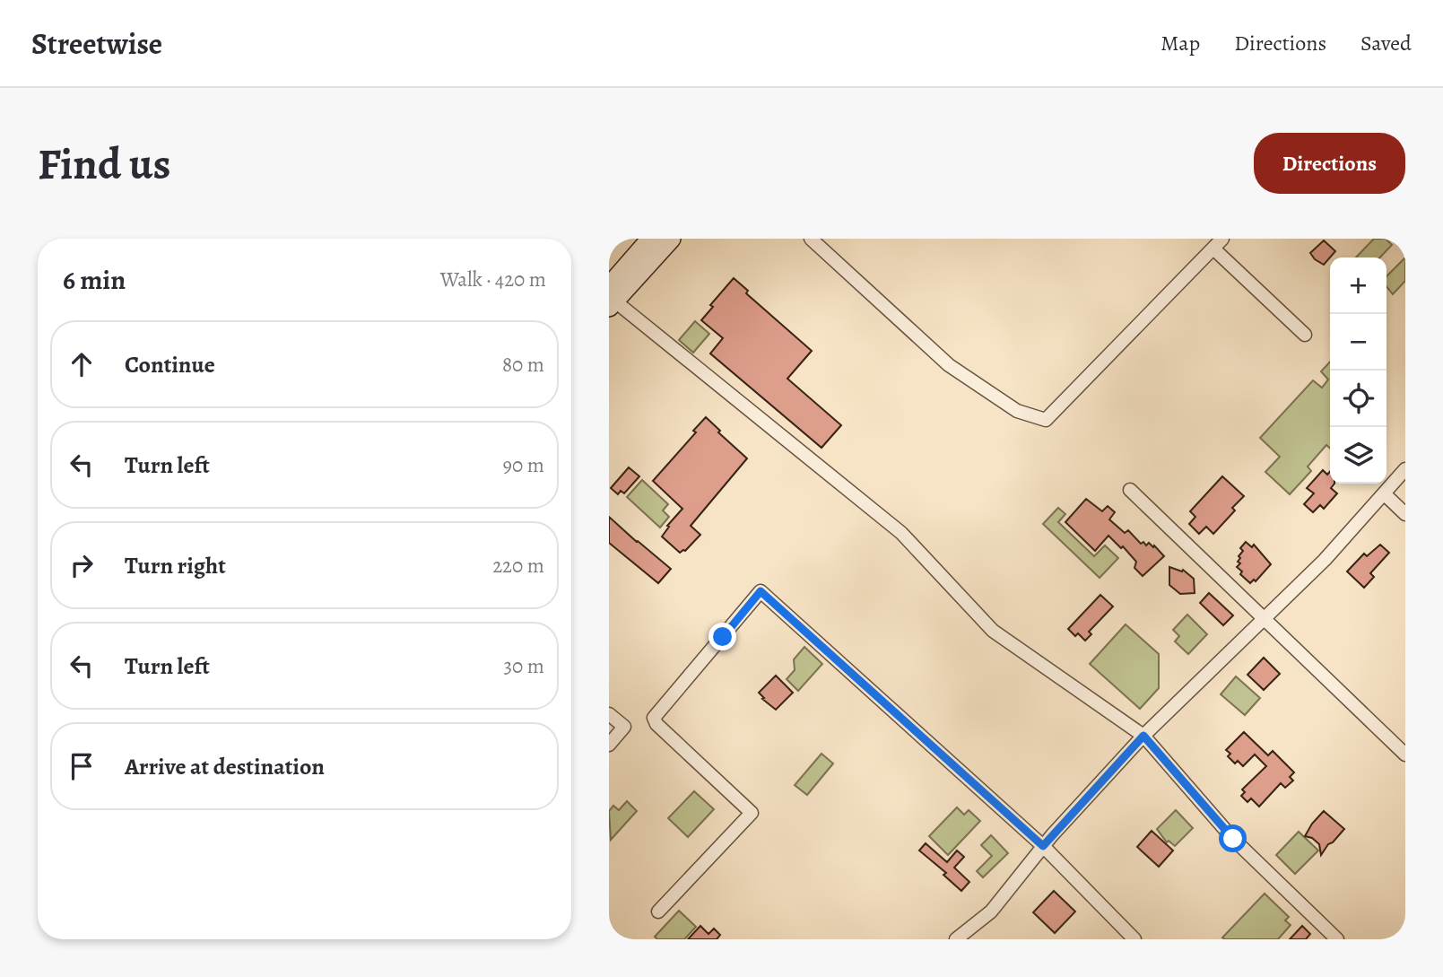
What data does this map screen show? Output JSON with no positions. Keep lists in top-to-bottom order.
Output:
{
  "page": {
    "header": "Streetwise",
    "nav": ["Map", "Directions", "Saved"],
    "buttons": "Directions",
    "title": "Find us",
    "heading": ["6 min", "Walk · 420 m"],
    "map_buttons": ["+", "−"],
    "list": [
      ["Continue", "80 m"],
      ["Turn left", "90 m"],
      ["Turn right", "220 m"],
      ["Turn left", "30 m"],
      "Arrive at destination"
    ]
  }
}
